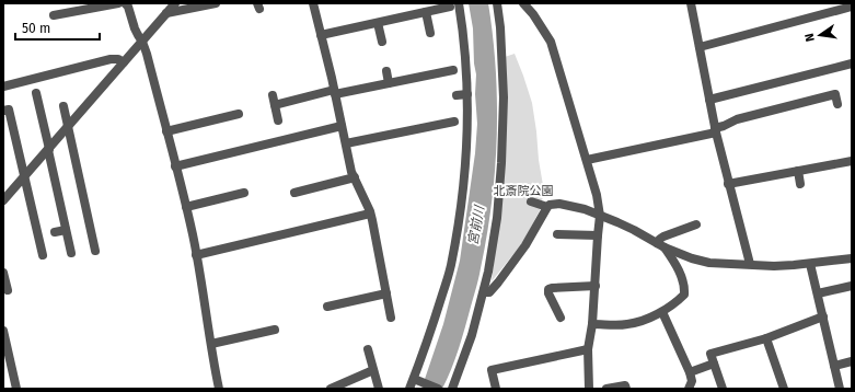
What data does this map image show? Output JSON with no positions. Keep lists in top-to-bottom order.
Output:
{
  "water": ["宮前川"],
  "parks": ["北斎院公園"],
  "scale_bar": "50 m",
  "north": "left"
}
